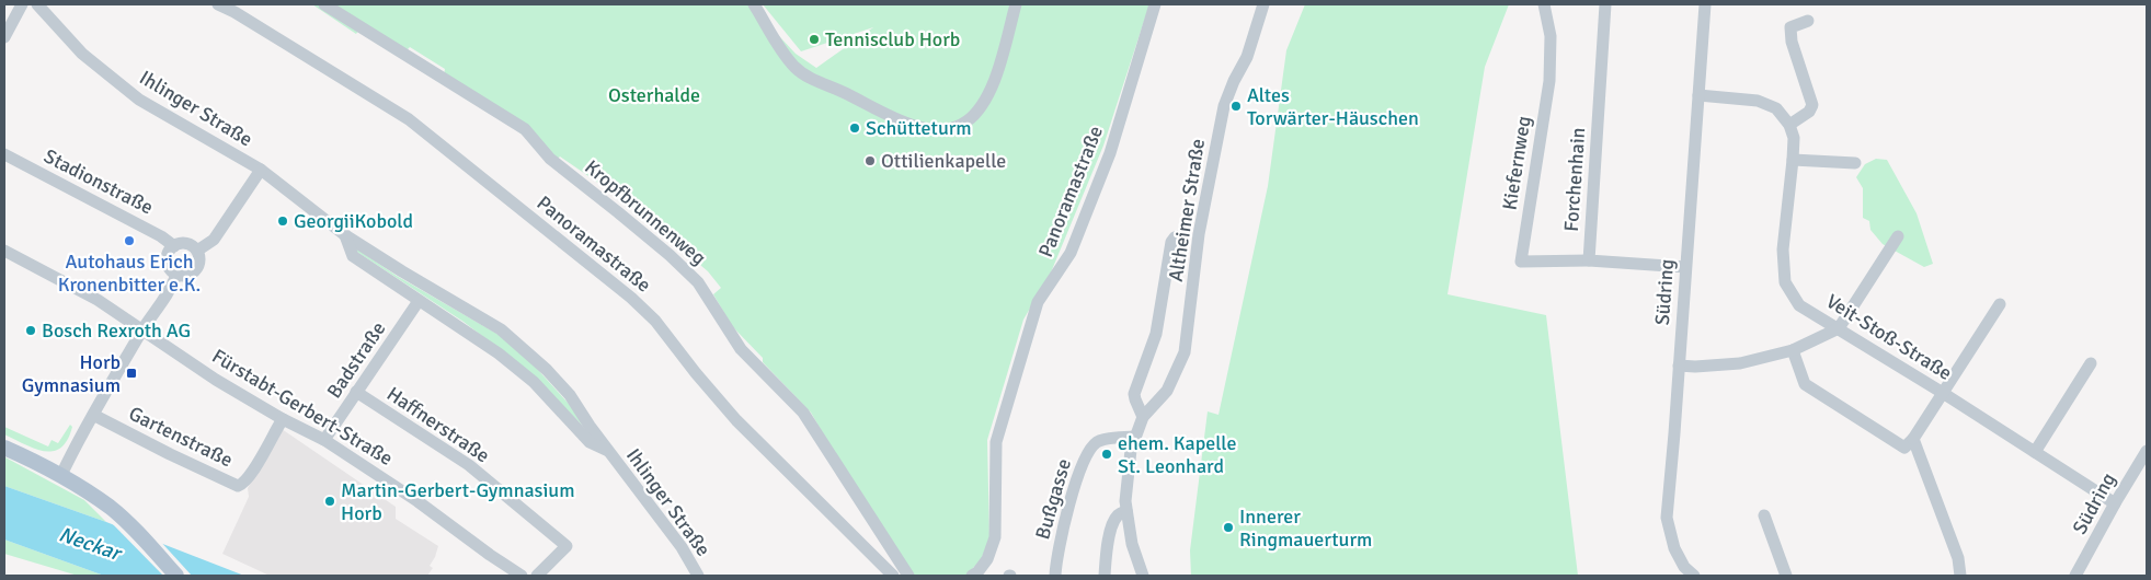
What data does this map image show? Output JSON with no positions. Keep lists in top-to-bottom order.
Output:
{
  "streets": {
    "street": [
      "Ihlinger Straße",
      "Kiefernweg",
      "Forchenhain",
      "Stadionstraße",
      "Panoramastraße",
      "Altheimer Straße",
      "Kropfbrunnenweg",
      "Südring",
      "Veit-Stoß-Straße",
      "Badstraße",
      "Fürstabt-Gerbert-Straße",
      "Haffnerstraße",
      "Gartenstraße",
      "Bußgasse"
    ]
  },
  "crossings": [
    ["Ihlinger Straße", "Badstraße"],
    ["Kiefernweg", "Forchenhain"],
    ["Altheimer Straße", "Bußgasse"],
    ["Südring", "Veit-Stoß-Straße"],
    ["Badstraße", "Fürstabt-Gerbert-Straße"],
    ["Badstraße", "Haffnerstraße"],
    ["Fürstabt-Gerbert-Straße", "Gartenstraße"]
  ],
  "water": ["Neckar"],
  "parks": ["Osterhalde"],
  "places": {
    "other": [
      "Tennisclub Horb",
      "Altes Torwärter-Häuschen",
      "Schütteturm",
      "Ottilienkapelle",
      "GeorgiiKobold",
      "Autohaus Erich Kronenbitter e.K.",
      "Bosch Rexroth AG",
      "ehem. Kapelle St. Leonhard",
      "Martin-Gerbert-Gymnasium Horb",
      "Innerer Ringmauerturm"
    ],
    "transit": ["Horb Gymnasium"]
  }
}
